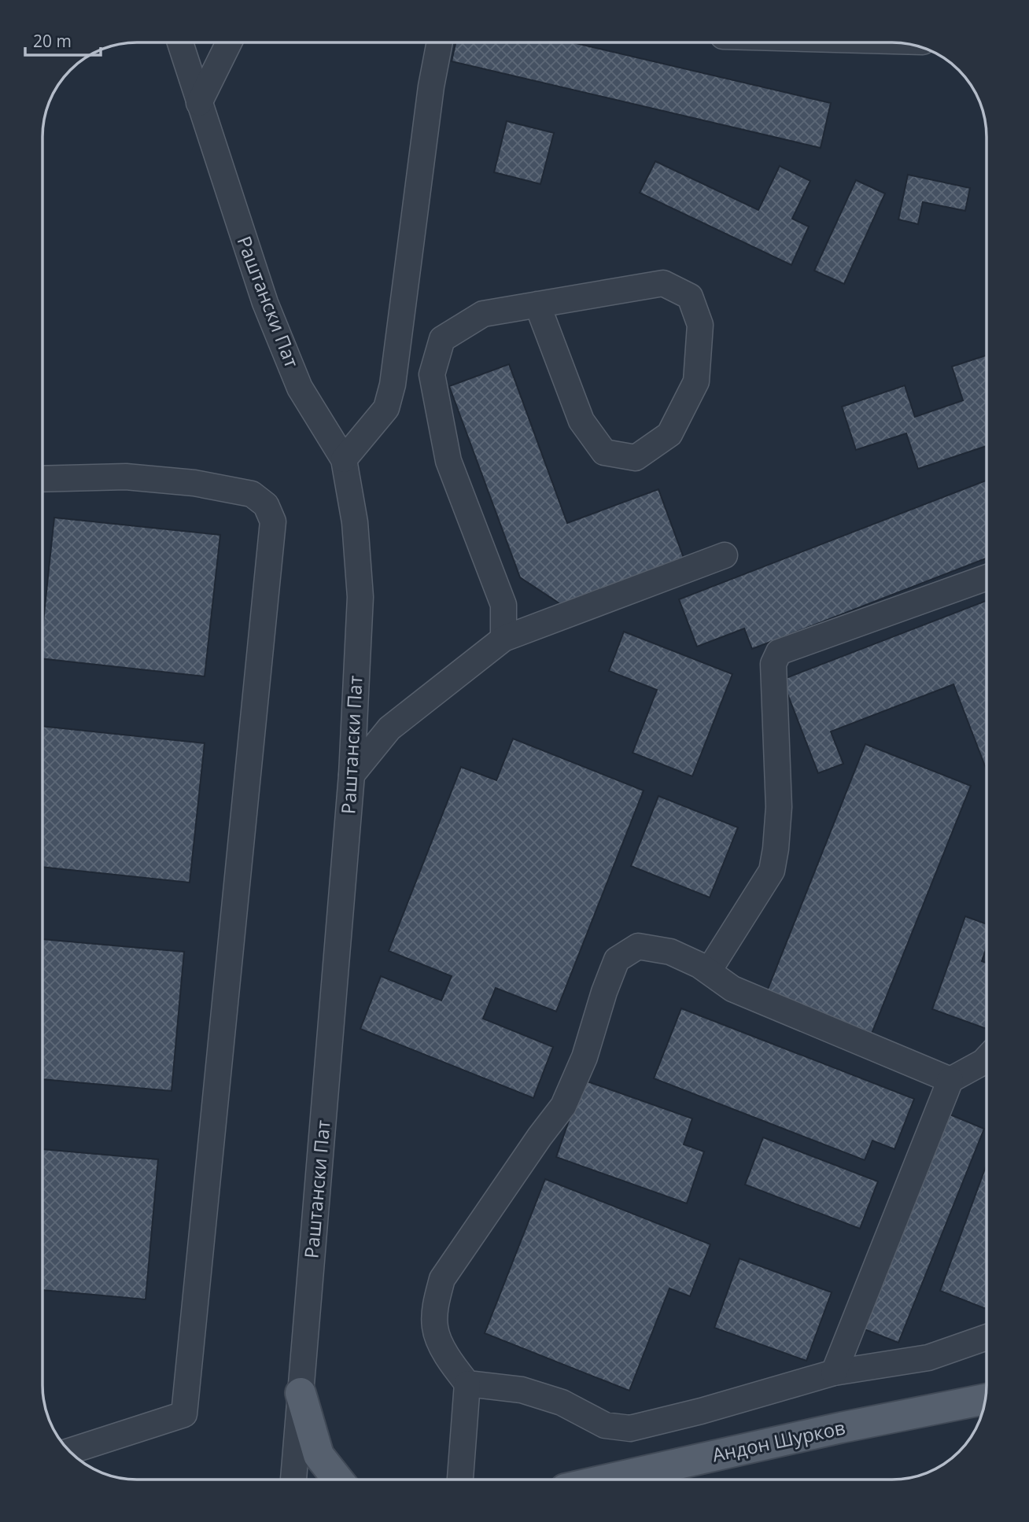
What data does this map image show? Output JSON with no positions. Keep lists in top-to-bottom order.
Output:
{
  "streets": {
    "main road": ["Андон Шурков"],
    "street": ["Раштански Пат"]
  },
  "scale_bar": "20 m"
}
